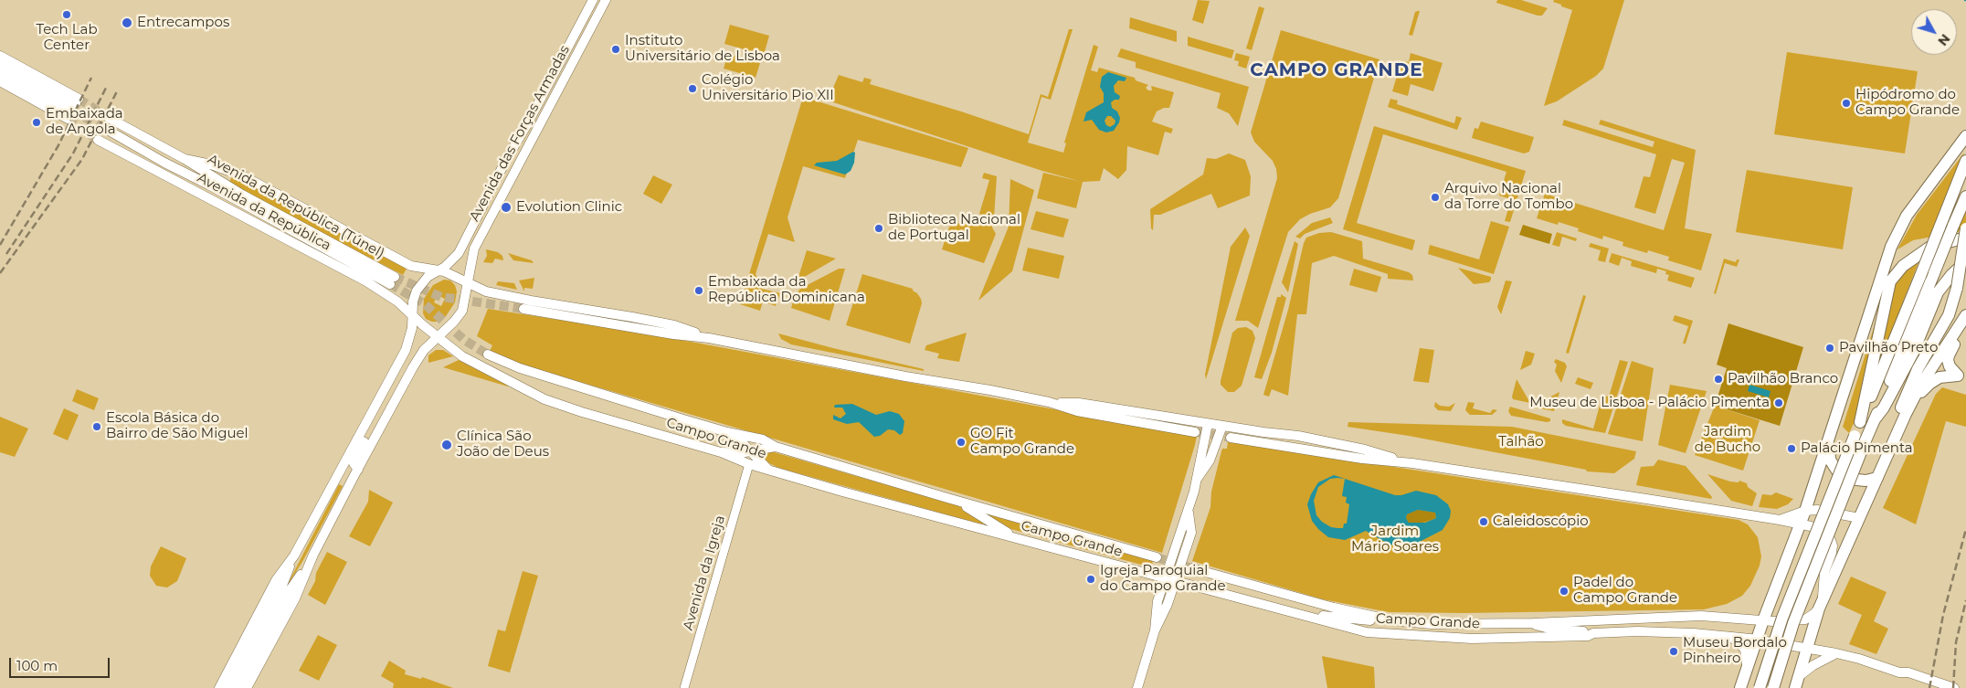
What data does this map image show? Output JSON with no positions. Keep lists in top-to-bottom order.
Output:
{
  "streets": {
    "main road": [
      "Avenida das Forças Armadas",
      "Avenida da República (Túnel)",
      "Avenida da República",
      "Campo Grande"
    ],
    "street": ["Avenida da Igreja"]
  },
  "crossings": [
    ["Avenida das Forças Armadas", "Avenida da República"],
    ["Avenida das Forças Armadas", "Campo Grande"],
    ["Avenida da República (Túnel)", "Avenida da República"],
    ["Avenida da República", "Campo Grande"],
    ["Campo Grande", "Avenida da Igreja"]
  ],
  "districts": ["CAMPO GRANDE"],
  "parks": ["Jardim de Bucho", "Talhão", "Jardim Mário Soares"],
  "places": [
    "Tech Lab Center",
    "Entrecampos",
    "Instituto Universitário de Lisboa",
    "Colégio Universitário Pio XII",
    "Hipódromo do Campo Grande",
    "Embaixada de Angola",
    "Arquivo Nacional da Torre do Tombo",
    "Evolution Clinic",
    "Biblioteca Nacional de Portugal",
    "Embaixada da República Dominicana",
    "Pavilhão Preto",
    "Pavilhão Branco",
    "Museu de Lisboa - Palácio Pimenta",
    "Escola Básica do Bairro de São Miguel",
    "GO Fit Campo Grande",
    "Clínica São João de Deus",
    "Palácio Pimenta",
    "Caleidoscópio",
    "Igreja Paroquial do Campo Grande",
    "Padel do Campo Grande",
    "Museu Bordalo Pinheiro"
  ],
  "scale_bar": "100 m",
  "north": "bottom right"
}
